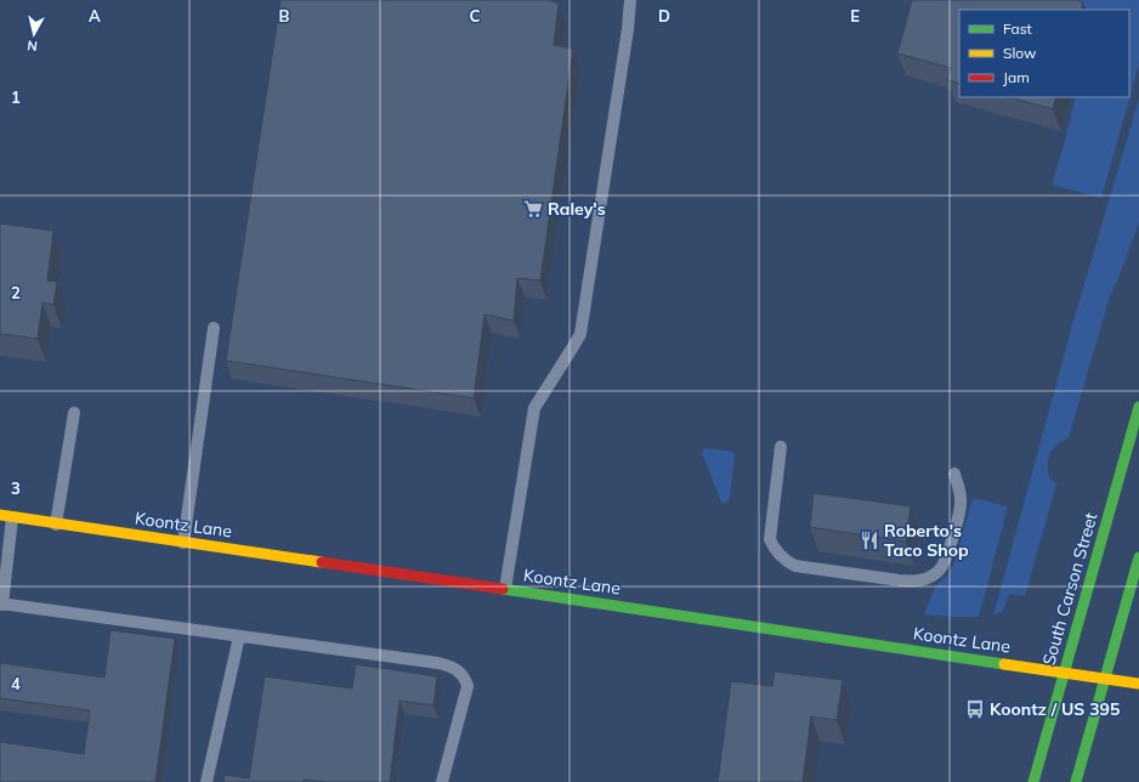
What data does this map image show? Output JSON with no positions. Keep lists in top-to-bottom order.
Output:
{
  "streets": {
    "street": ["Koontz Lane", "South Carson Street"]
  },
  "crossings": [
    ["Koontz Lane", "South Carson Street"]
  ],
  "places": {
    "supermarket": ["Raley's"],
    "restaurant": ["Roberto's Taco Shop"],
    "bus stop": ["Koontz / US 395"]
  },
  "legend": ["Fast", "Slow", "Jam"],
  "north": "bottom",
  "grid": {
    "columns": [
      "A",
      "B",
      "C",
      "D",
      "E"
    ],
    "rows": [
      "1",
      "2",
      "3",
      "4"
    ]
  }
}
